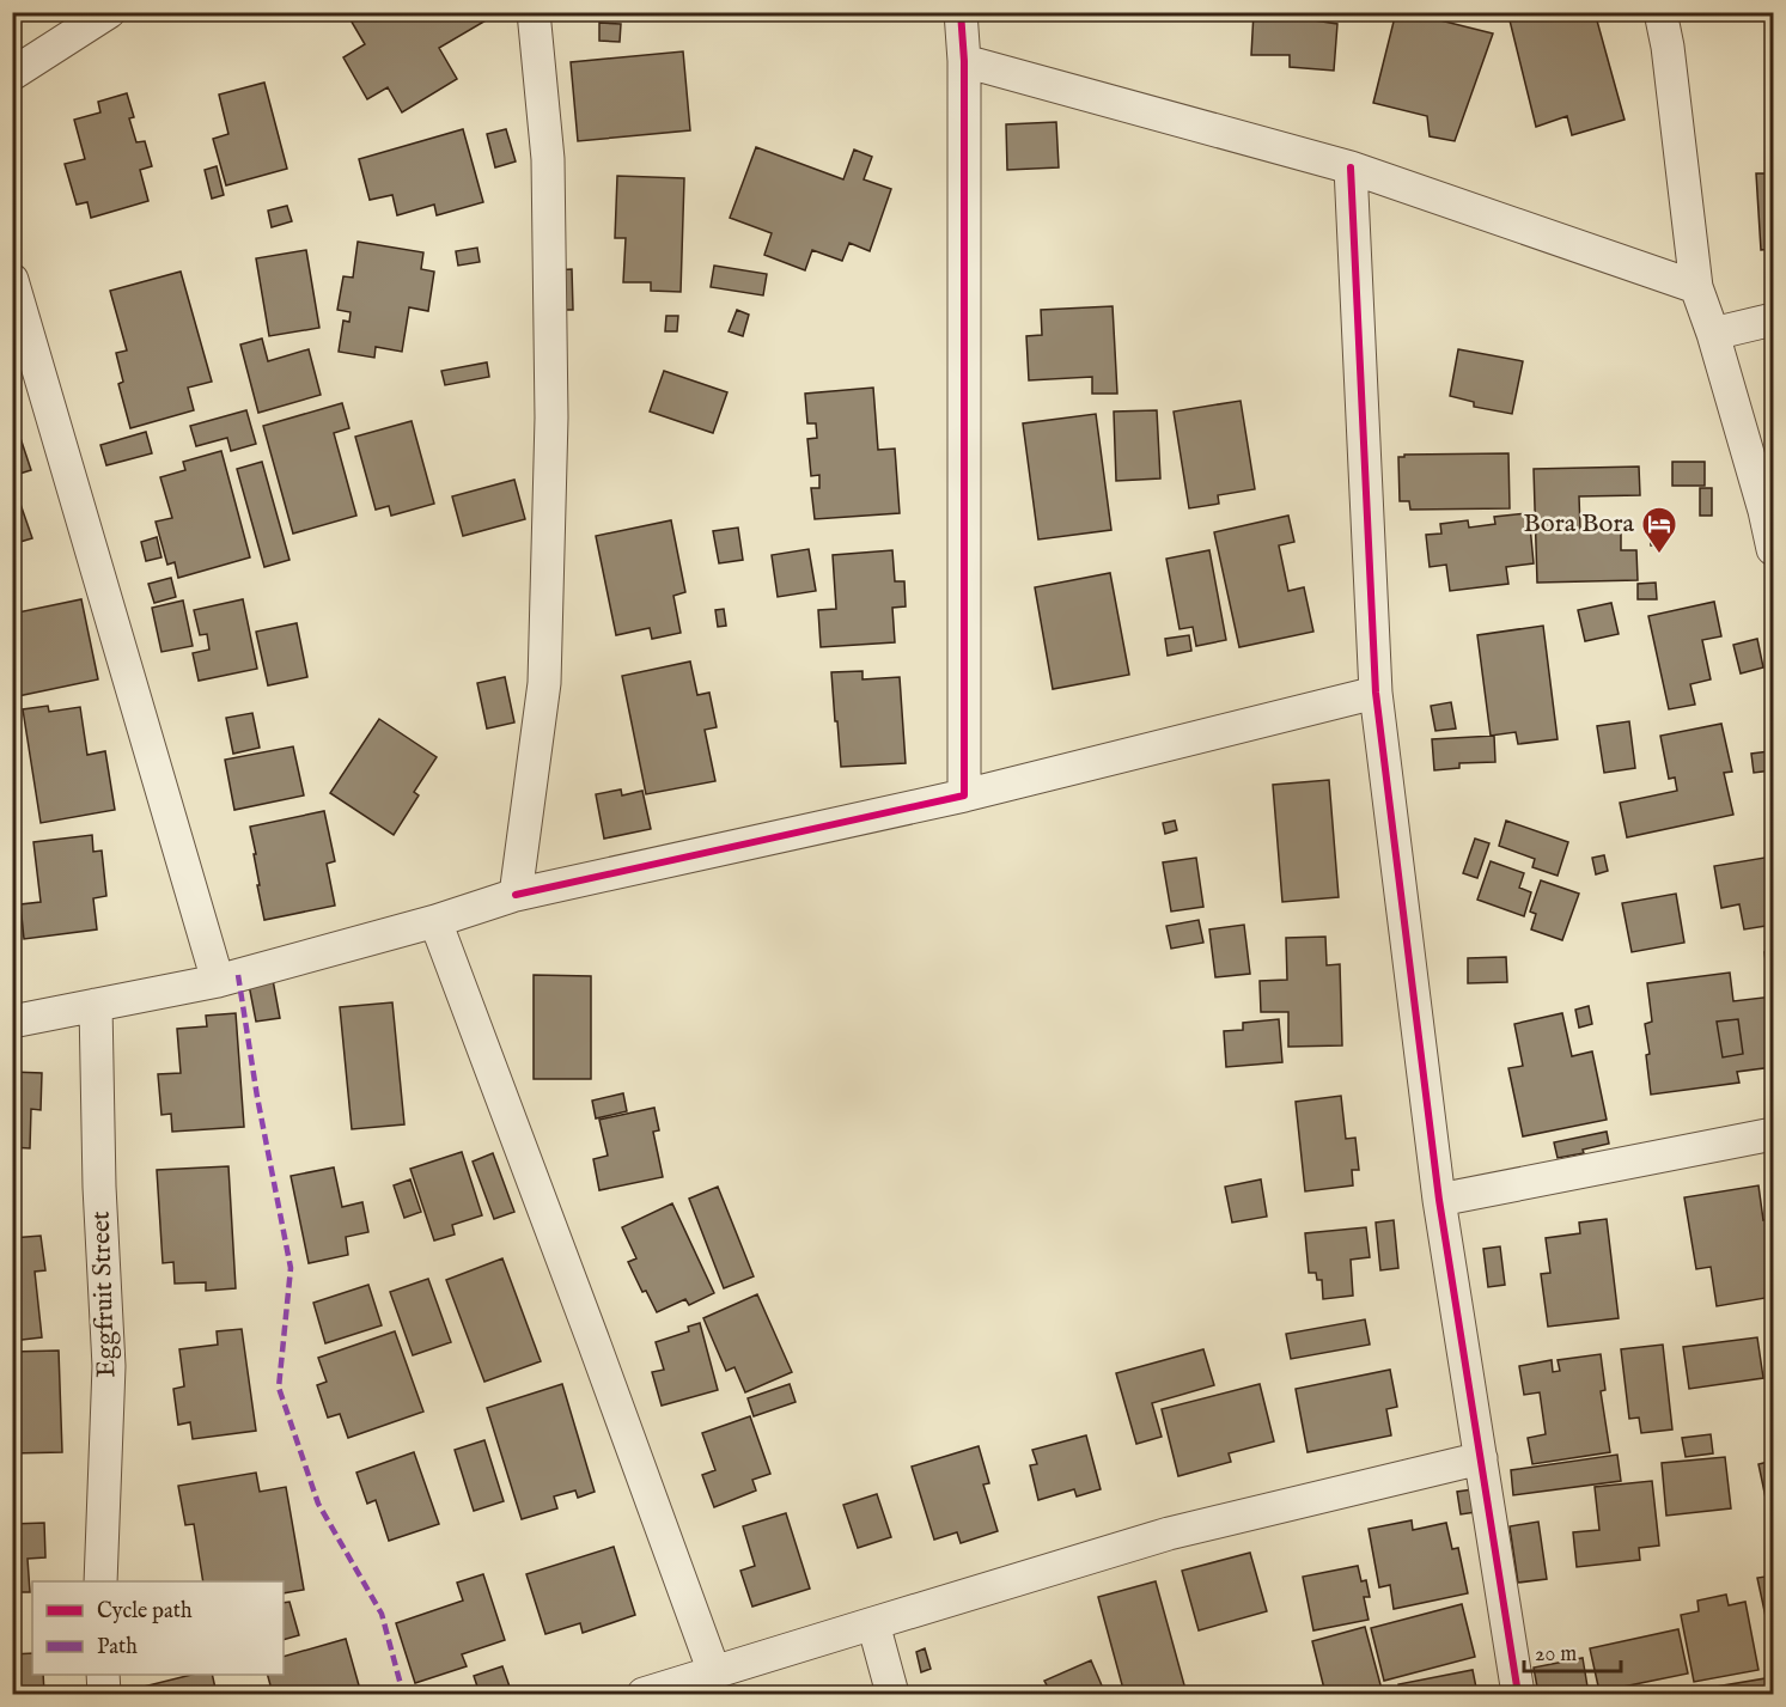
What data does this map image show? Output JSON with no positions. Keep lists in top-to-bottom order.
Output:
{
  "streets": {
    "street": ["Eggfruit Street"]
  },
  "places": {
    "hotel": ["Bora Bora"]
  },
  "legend": ["Cycle path", "Path"],
  "scale_bar": "20 m"
}
